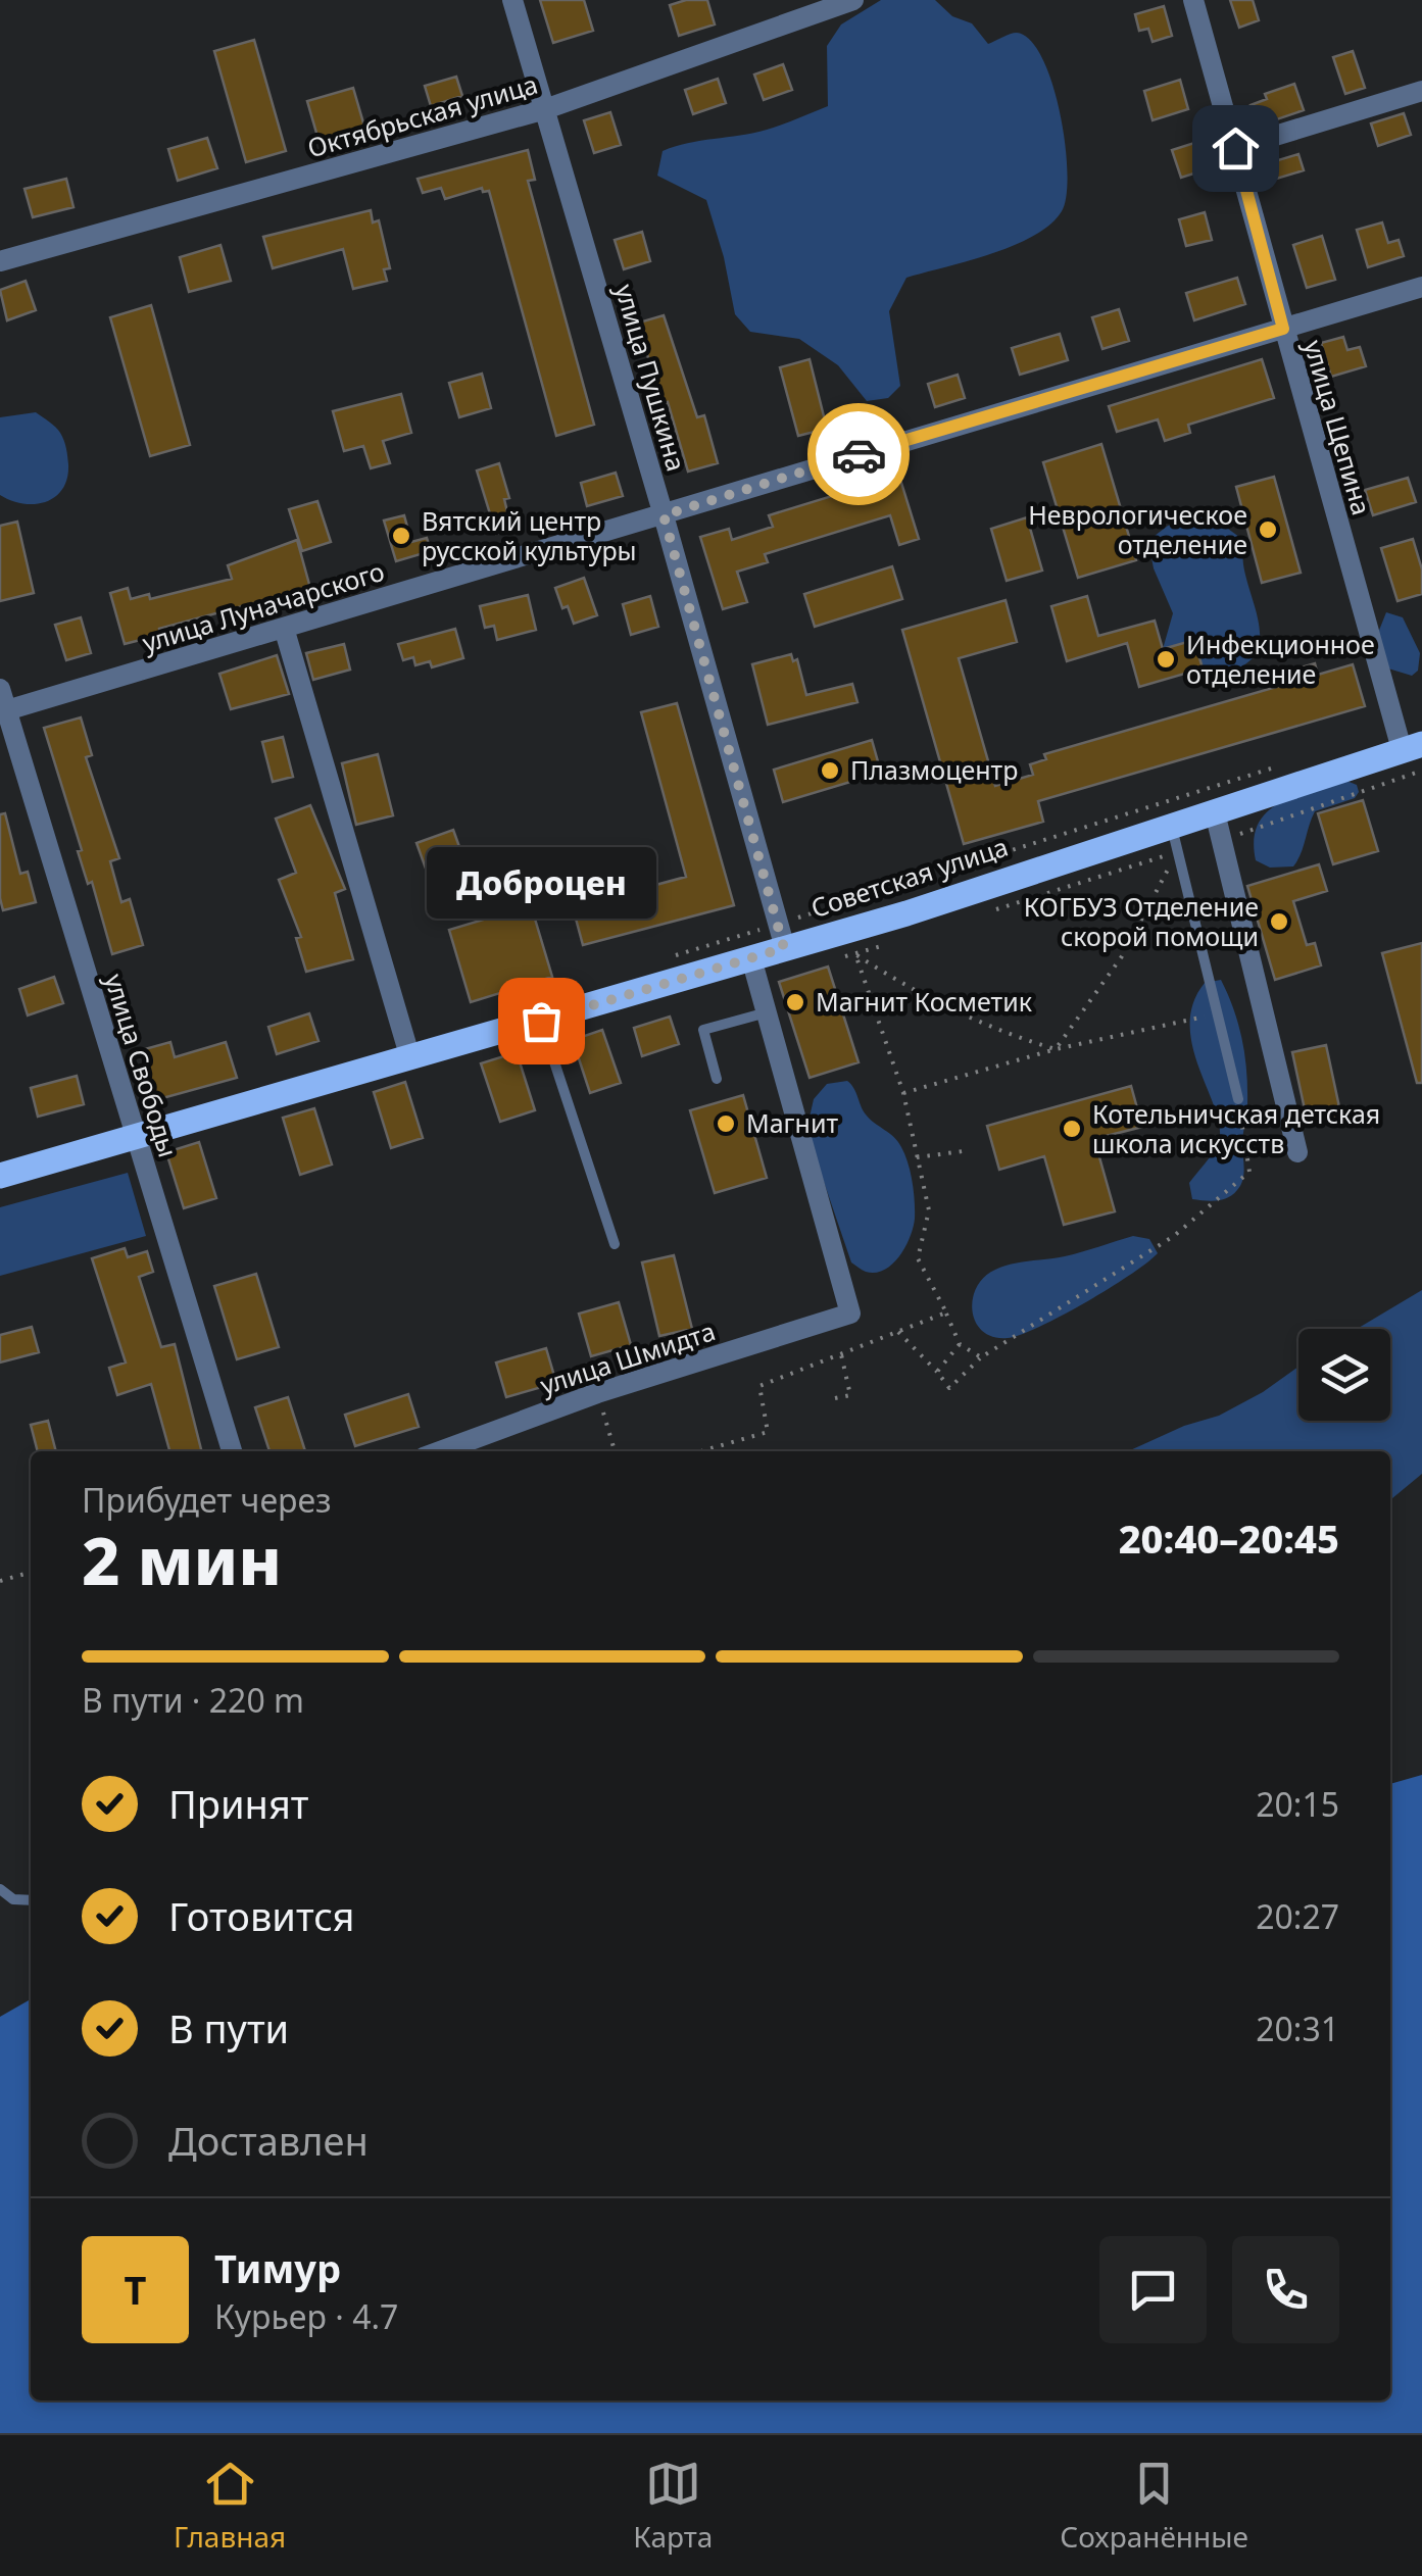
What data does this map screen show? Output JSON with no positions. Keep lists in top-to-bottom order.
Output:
{
  "streets": {
    "main road": ["Советская улица"],
    "street": [
      "Октябрьская улица",
      "улица Пушкина",
      "улица Щепина",
      "улица Луначарского",
      "улица Свободы",
      "улица Шмидта"
    ]
  },
  "crossings": [
    ["Октябрьская улица", "улица Пушкина"],
    ["улица Пушкина", "улица Луначарского"],
    ["улица Пушкина", "Советская улица"],
    ["улица Щепина", "улица Луначарского"],
    ["улица Щепина", "Советская улица"],
    ["улица Луначарского", "улица Свободы"],
    ["Советская улица", "улица Свободы"]
  ],
  "places": [
    "Неврологическое отделение",
    "Вятский центр русской культуры",
    "Инфекционное отделение",
    "Плазмоцентр",
    "КОГБУЗ Отделение скорой помощи",
    "Магнит Косметик",
    "Доброцен",
    "Магнит",
    "Котельничская детская школа искусств"
  ],
  "page": {
    "bubble": "Доброцен",
    "heading": ["2 мин", "Прибудет через", "20:40–20:45"],
    "panel": ["Тимур", "Курьер · 4.7"],
    "bar": "В пути · 220 m",
    "list": [
      ["Принят", "20:15"],
      ["Готовится", "20:27"],
      ["В пути", "20:31"],
      "Доставлен"
    ],
    "round": "Т",
    "tabs": ["Главная", "Карта", "Сохранённые"]
  }
}
